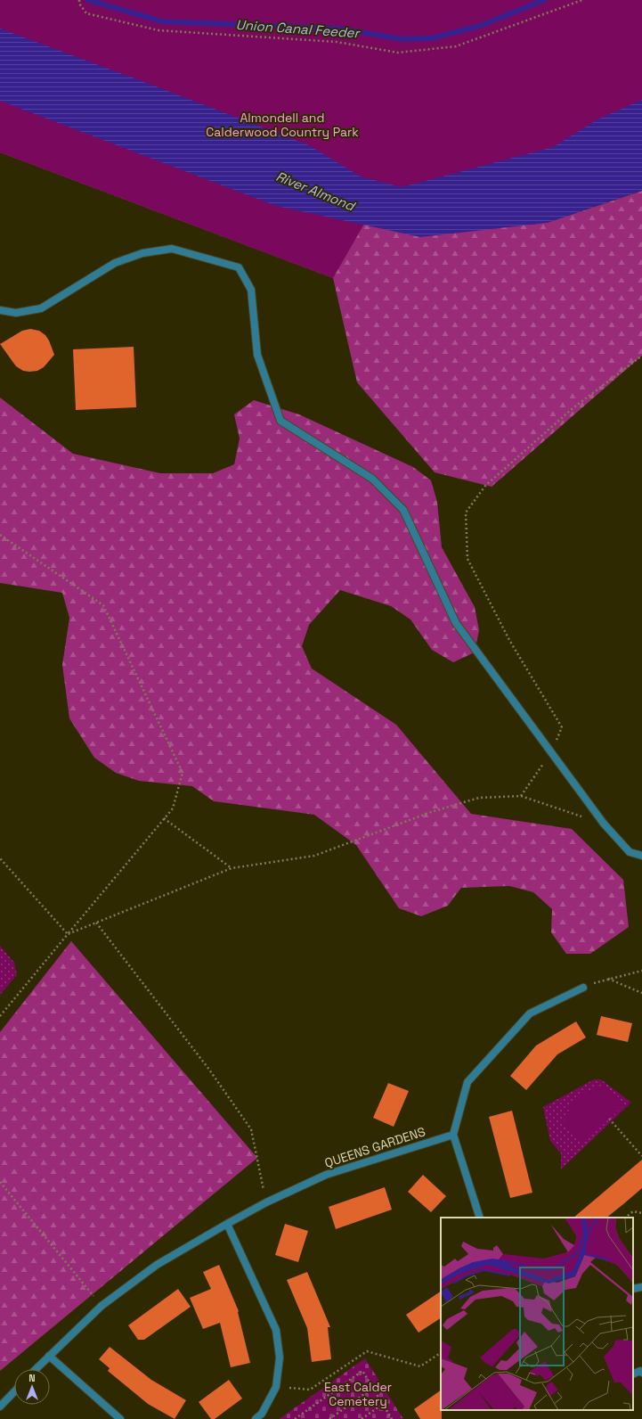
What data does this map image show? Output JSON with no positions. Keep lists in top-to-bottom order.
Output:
{
  "streets": {
    "street": ["QUEENS GARDENS"]
  },
  "water": ["Union Canal Feeder", "River Almond"],
  "parks": ["Almondell and Calderwood Country Park", "East Calder Cemetery"],
  "north": "top"
}
